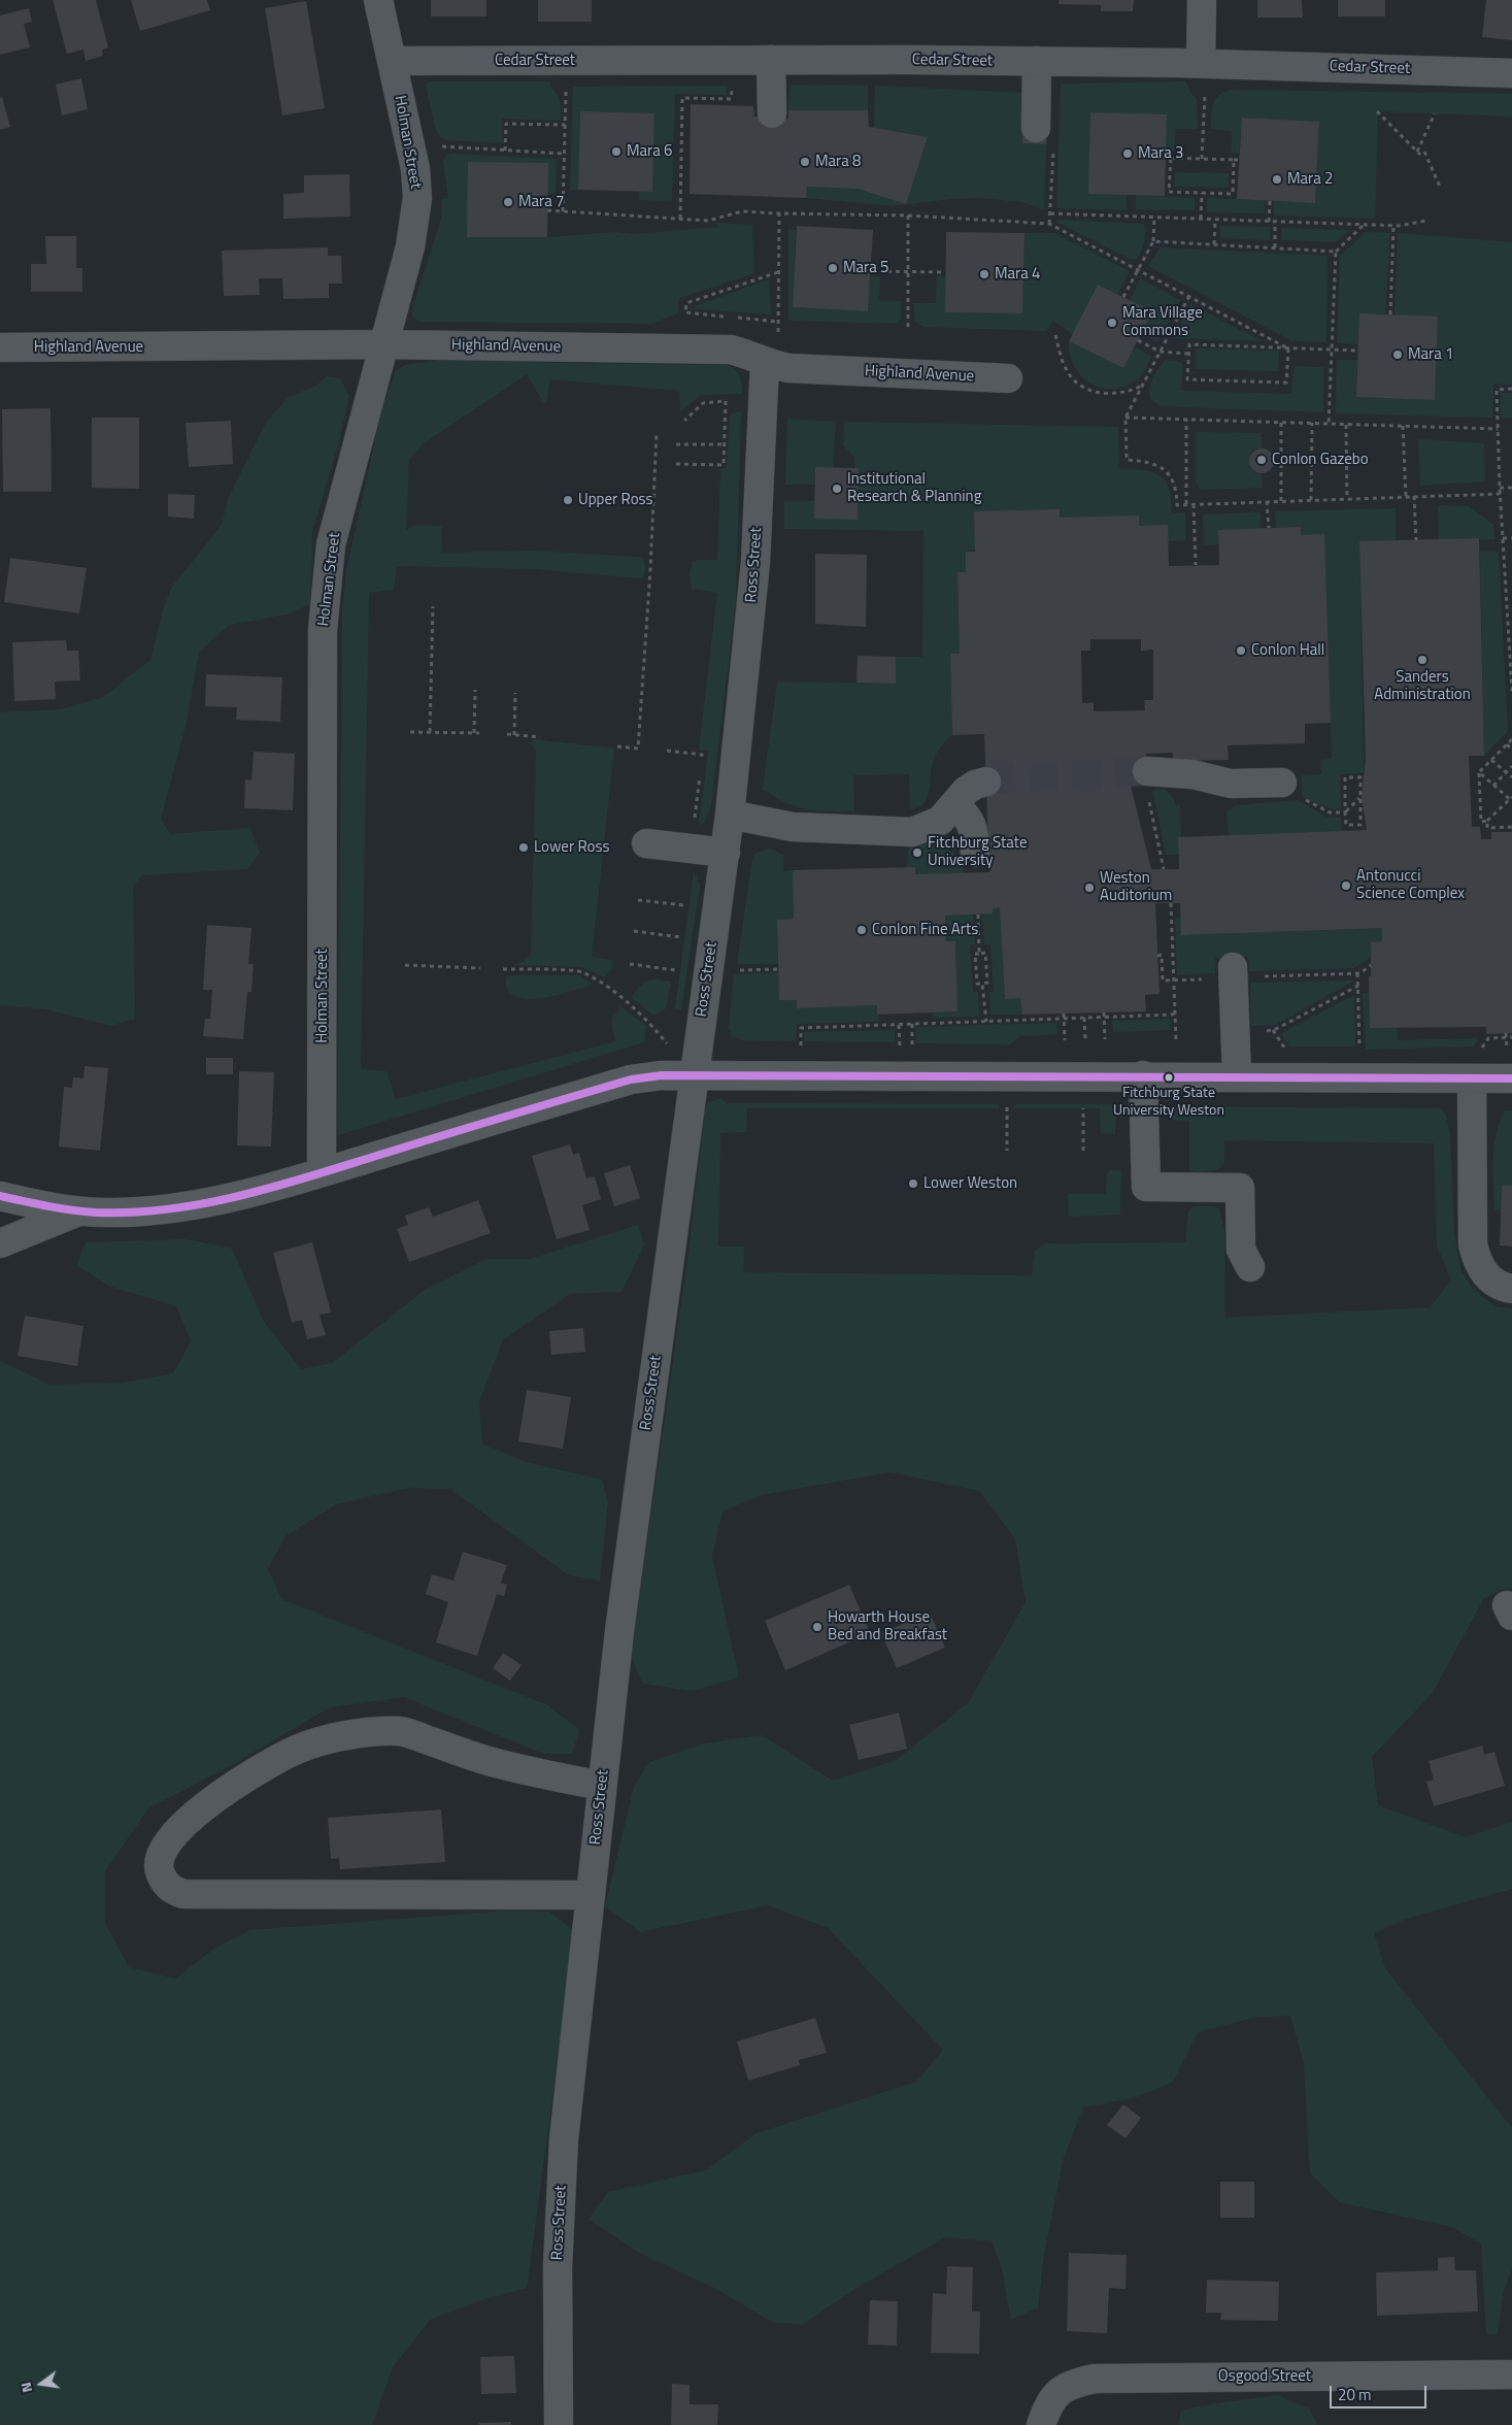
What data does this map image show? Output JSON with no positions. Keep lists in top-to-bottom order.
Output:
{
  "streets": {
    "street": [
      "Cedar Street",
      "Holman Street",
      "Highland Avenue",
      "Ross Street",
      "Osgood Street"
    ]
  },
  "crossings": [
    ["Cedar Street", "Holman Street"],
    ["Holman Street", "Highland Avenue"],
    ["Highland Avenue", "Ross Street"]
  ],
  "places": [
    "Mara 6",
    "Mara 3",
    "Mara 8",
    "Mara 2",
    "Mara 7",
    "Mara 5",
    "Mara 4",
    "Mara Village Commons",
    "Mara 1",
    "Conlon Gazebo",
    "Institutional Research & Planning",
    "Upper Ross",
    "Conlon Hall",
    "Sanders Administration",
    "Lower Ross",
    "Fitchburg State University",
    "Antonucci Science Complex",
    "Weston Auditorium",
    "Conlon Fine Arts",
    "Fitchburg State University Weston",
    "Lower Weston",
    "Howarth House Bed and Breakfast"
  ],
  "scale_bar": "20 m",
  "north": "left"
}
